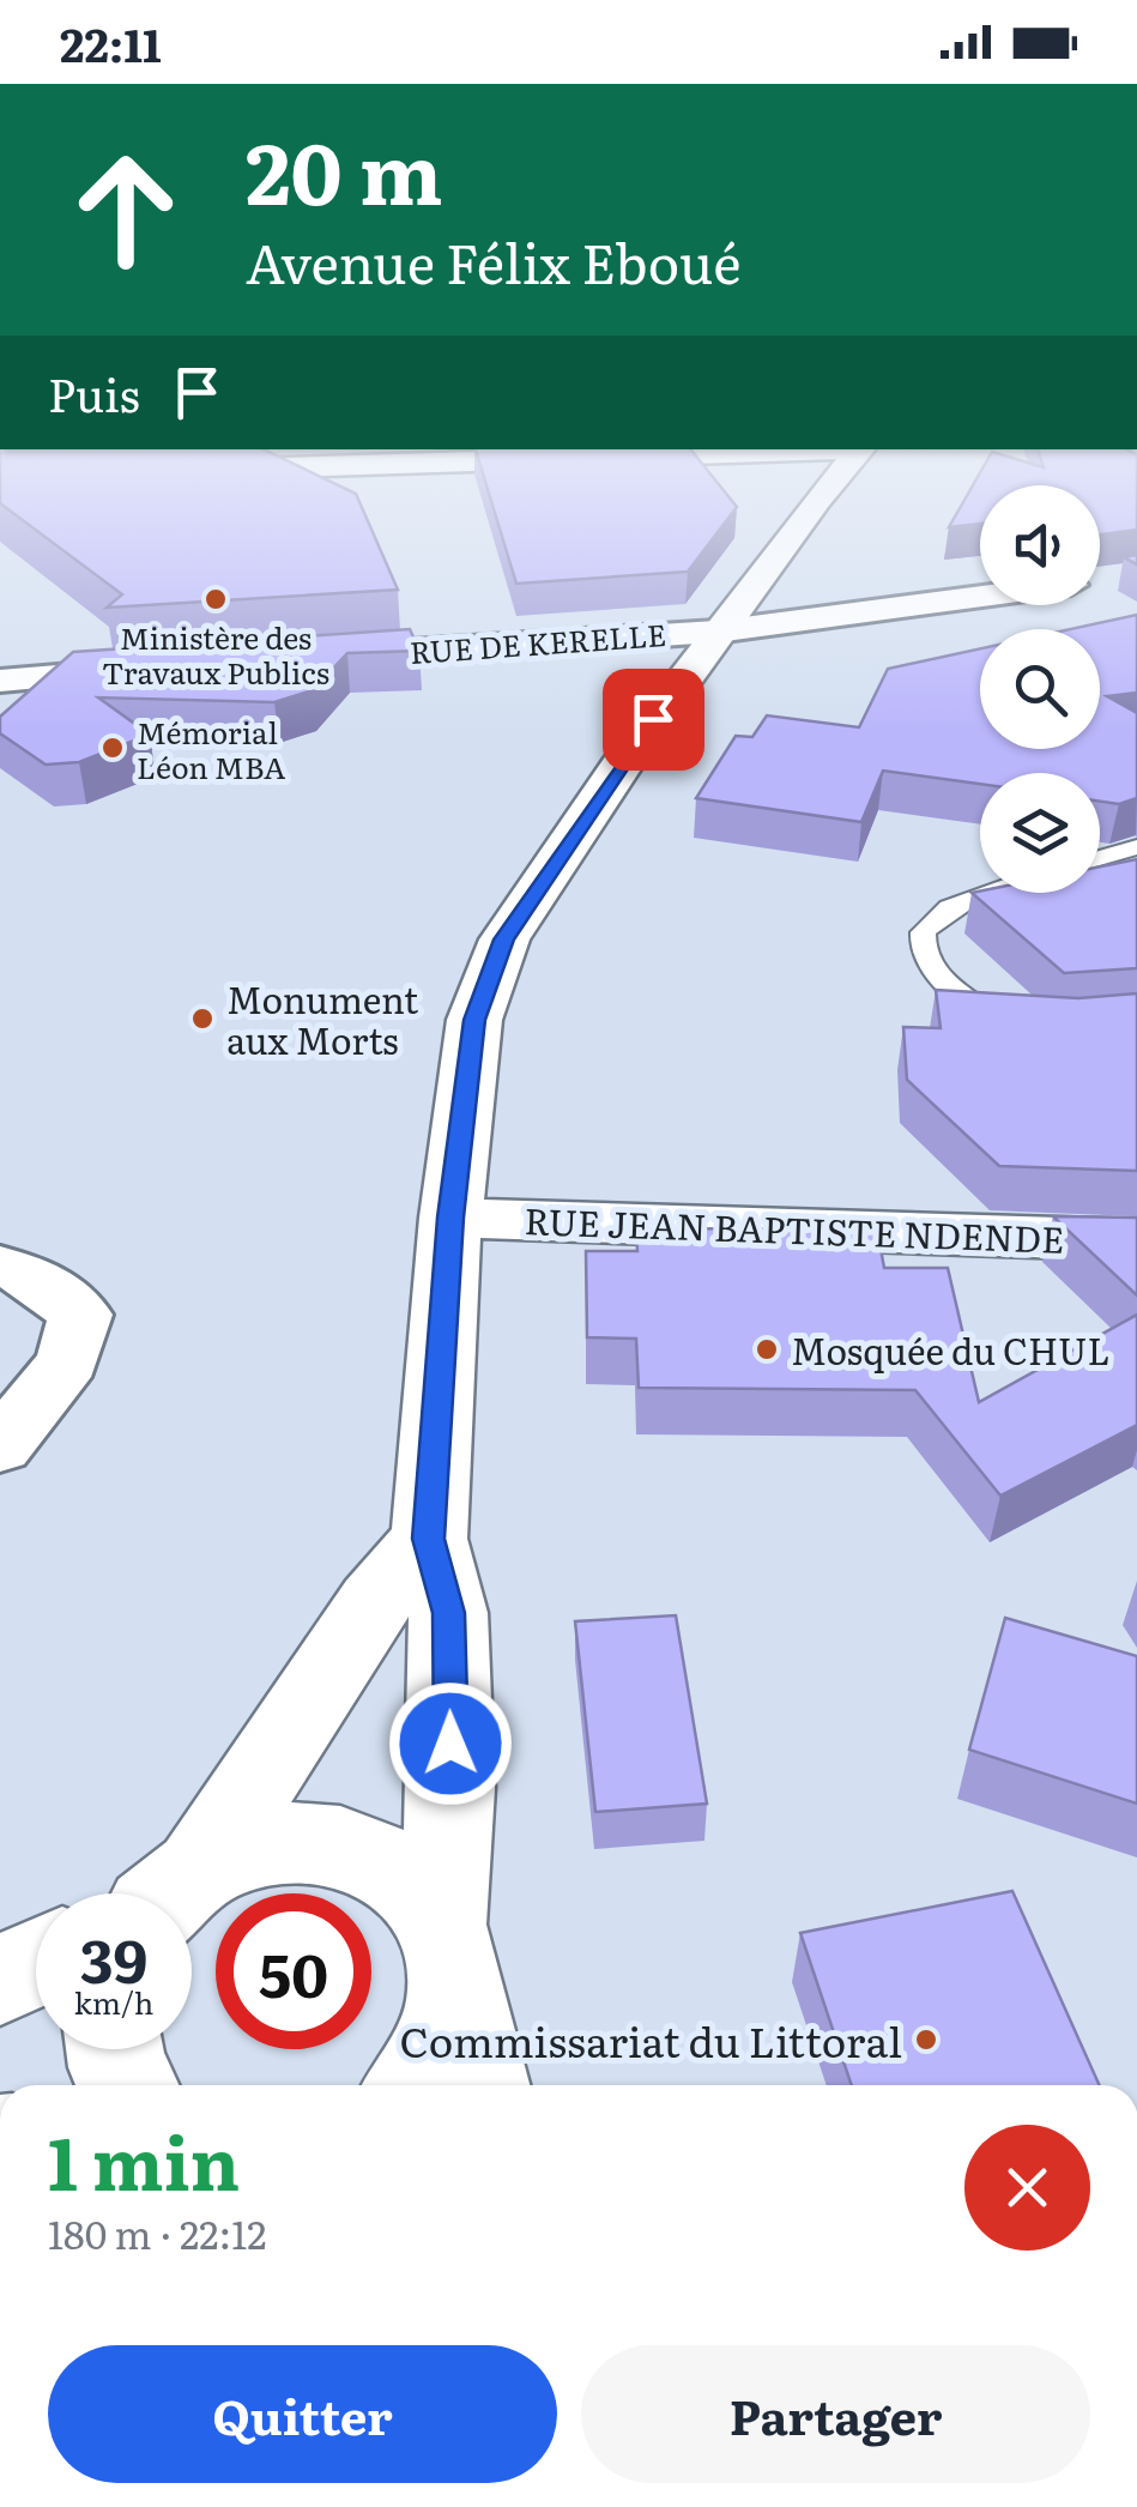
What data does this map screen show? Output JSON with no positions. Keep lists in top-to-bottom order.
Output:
{
  "streets": {
    "main road": ["RUE JEAN BAPTISTE NDENDE"],
    "street": ["RUE DE KERELLE"]
  },
  "places": [
    "Ministère des Travaux Publics",
    "Mémorial Léon MBA",
    "Monument aux Morts",
    "Mosquée du CHUL",
    "Commissariat du Littoral"
  ],
  "page": {
    "status": "22:11",
    "turn": ["20 m", "Avenue Félix Eboué"],
    "then": "Puis",
    "speed": "39 km/h",
    "limit": "50",
    "heading": ["1 min", "180 m · 22:12"],
    "buttons": ["Quitter", "Partager"]
  }
}
